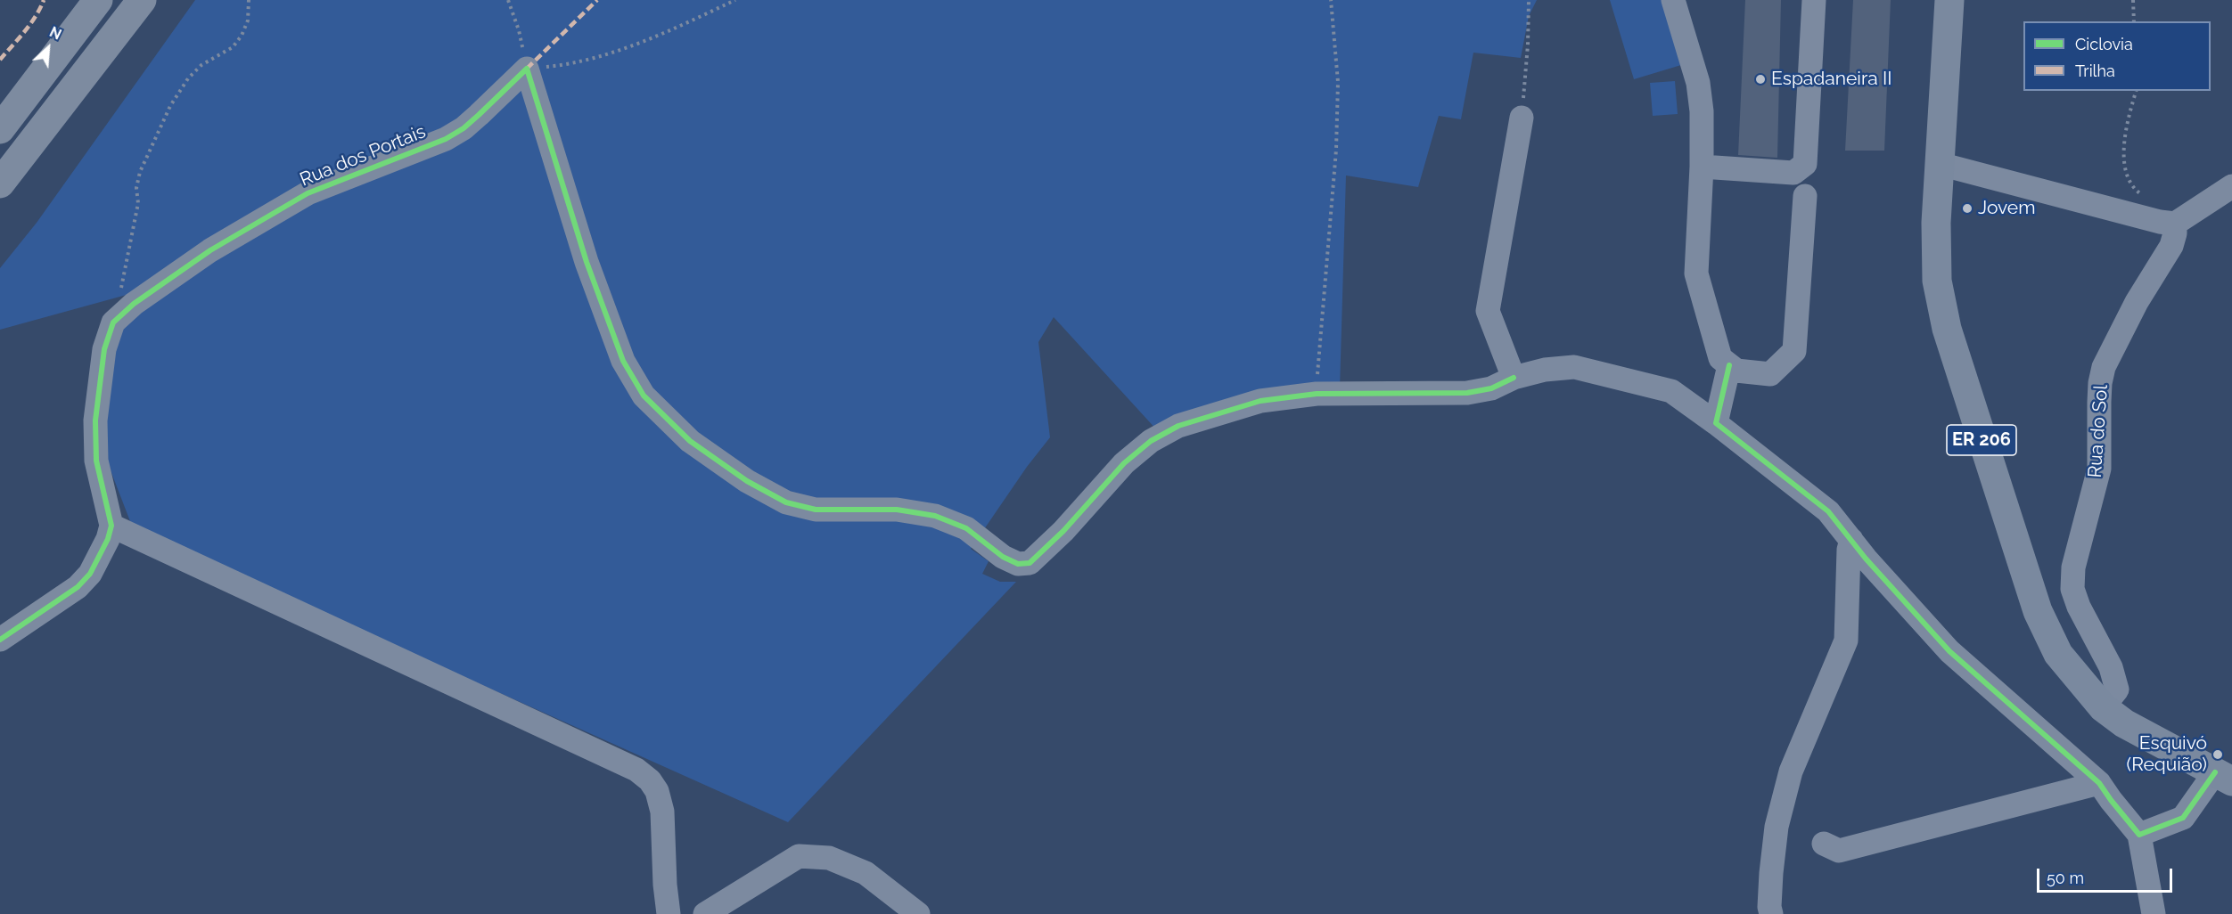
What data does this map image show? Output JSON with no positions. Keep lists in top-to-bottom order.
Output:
{
  "streets": {
    "main road": ["ER 206"],
    "street": ["Rua dos Portais", "Rua do Sol"]
  },
  "crossings": [
    ["Rua do Sol", "ER 206"]
  ],
  "places": ["Espadaneira II", "Jovem", "Esquivó (Requião)"],
  "legend": ["Ciclovia", "Trilha"],
  "scale_bar": "50 m",
  "north": "top right"
}
